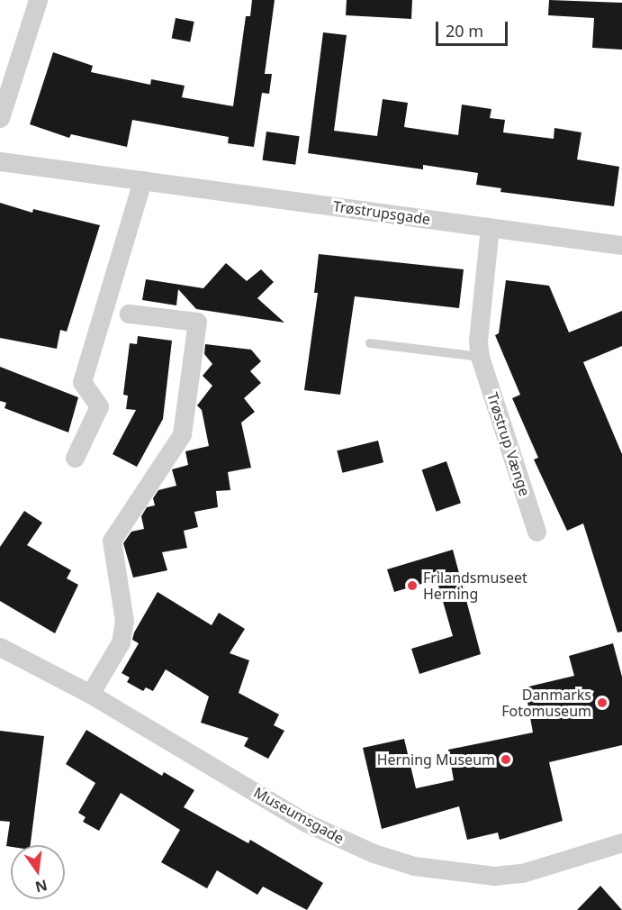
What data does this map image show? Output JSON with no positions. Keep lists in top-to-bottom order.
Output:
{
  "streets": {
    "street": ["Trøstrupsgade", "Trøstrup Vænge", "Museumsgade"]
  },
  "crossings": [
    ["Trøstrupsgade", "Trøstrup Vænge"]
  ],
  "places": ["Frilandsmuseet Herning", "Danmarks Fotomuseum", "Herning Museum"],
  "scale_bar": "20 m",
  "north": "bottom"
}
